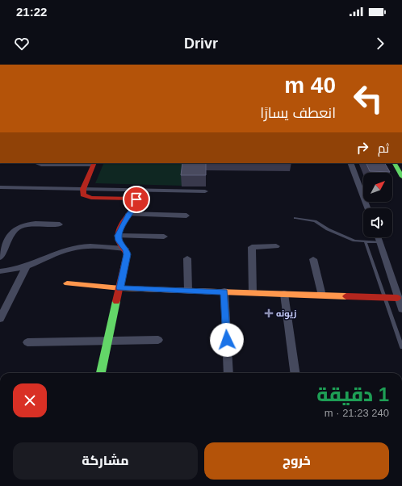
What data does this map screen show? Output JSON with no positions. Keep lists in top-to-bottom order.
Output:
{
  "places": {
    "health": ["زيونه"]
  },
  "north": "top right",
  "page": {
    "status": "21:22",
    "header": "Drivr",
    "turn": ["40 m", "انعطف يسارًا"],
    "then": "ثم",
    "heading": ["1 دقيقة", "240 m · 21:23"],
    "buttons": ["خروج", "مشاركة"]
  }
}
